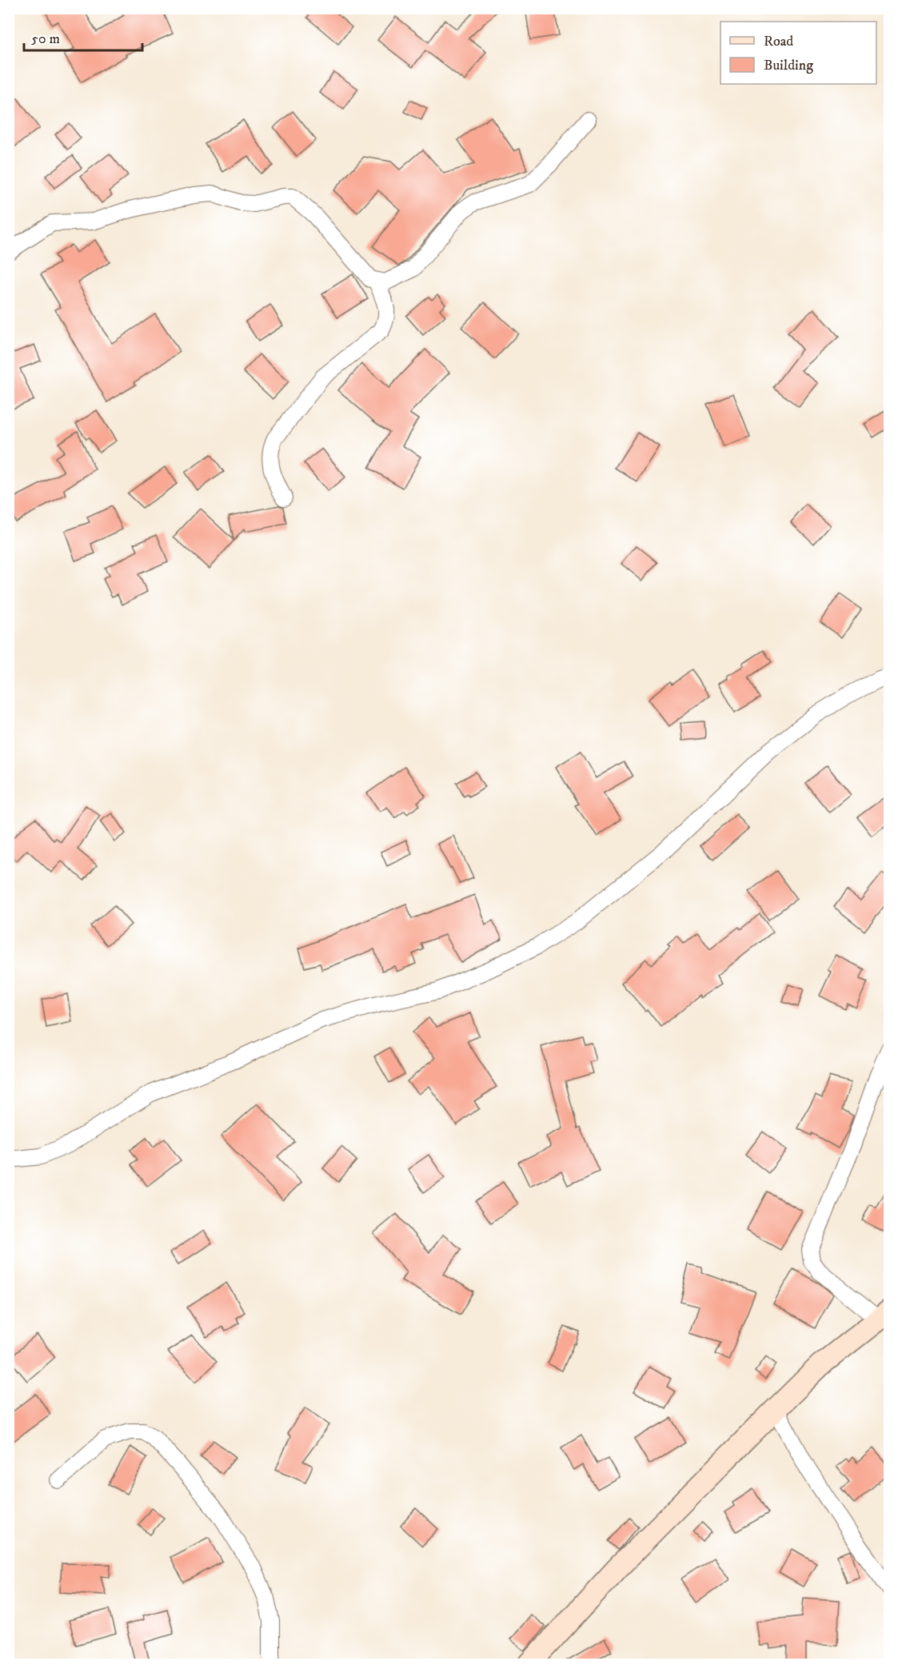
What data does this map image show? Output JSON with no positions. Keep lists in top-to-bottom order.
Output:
{
  "legend": ["Road", "Building"],
  "scale_bar": "50 m"
}
